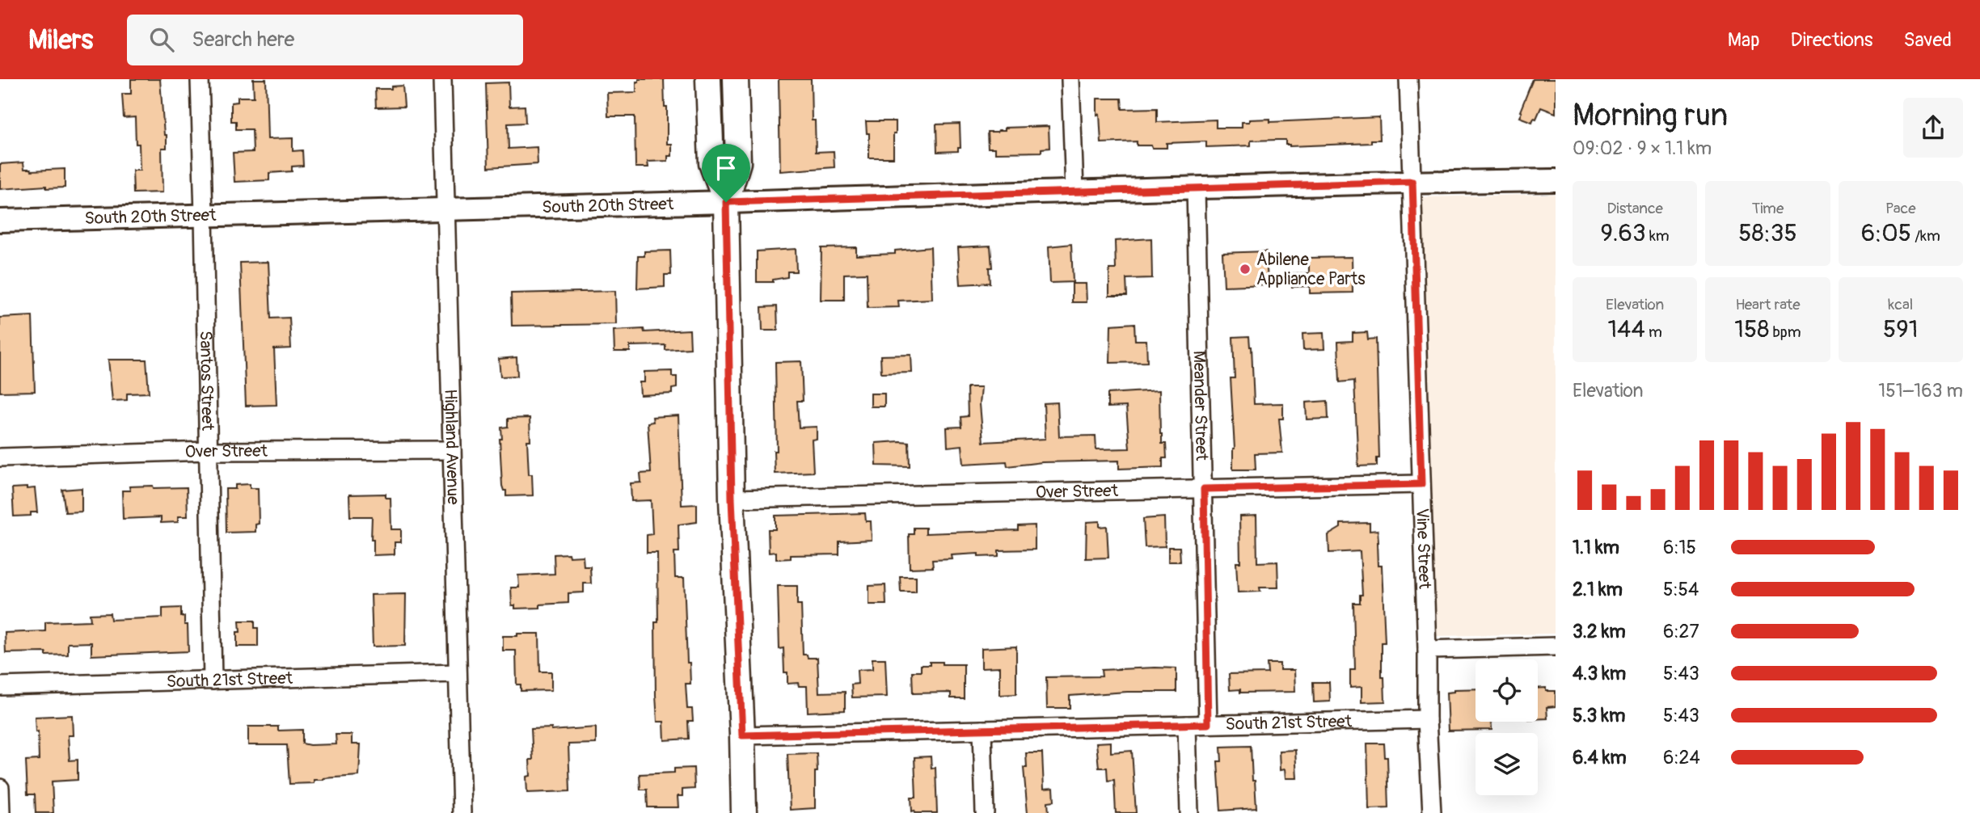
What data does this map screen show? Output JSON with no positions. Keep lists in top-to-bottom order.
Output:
{
  "streets": {
    "street": [
      "South 20th Street",
      "Santos Street",
      "Meander Street",
      "Highland Avenue",
      "Over Street",
      "Vine Street",
      "South 21st Street"
    ]
  },
  "crossings": [
    ["South 20th Street", "Santos Street"],
    ["South 20th Street", "Meander Street"],
    ["South 20th Street", "Highland Avenue"],
    ["South 20th Street", "Vine Street"],
    ["Santos Street", "Over Street"],
    ["Santos Street", "South 21st Street"],
    ["Meander Street", "Over Street"],
    ["Meander Street", "South 21st Street"],
    ["Highland Avenue", "Over Street"],
    ["Highland Avenue", "South 21st Street"],
    ["Over Street", "Vine Street"],
    ["Vine Street", "South 21st Street"]
  ],
  "places": ["Abilene Appliance Parts"],
  "page": {
    "header": "Milers",
    "search": "Search here",
    "nav": ["Map", "Directions", "Saved"],
    "heading": ["Morning run", "09:02 · 9 × 1.1 km"],
    "stats": [
      ["Distance", "9.63 km"],
      ["Time", "58:35"],
      ["Pace", "6:05 /km"],
      ["Elevation", "144 m"],
      ["Heart rate", "158 bpm"],
      ["kcal", "591"]
    ],
    "chart": ["Elevation", "151–163 m"],
    "list": [
      {
        "name": "1.1 km",
        "note": "6:15"
      },
      {
        "name": "2.1 km",
        "note": "5:54"
      },
      {
        "name": "3.2 km",
        "note": "6:27"
      },
      {
        "name": "4.3 km",
        "note": "5:43"
      },
      {
        "name": "5.3 km",
        "note": "5:43"
      },
      {
        "name": "6.4 km",
        "note": "6:24"
      }
    ]
  }
}
